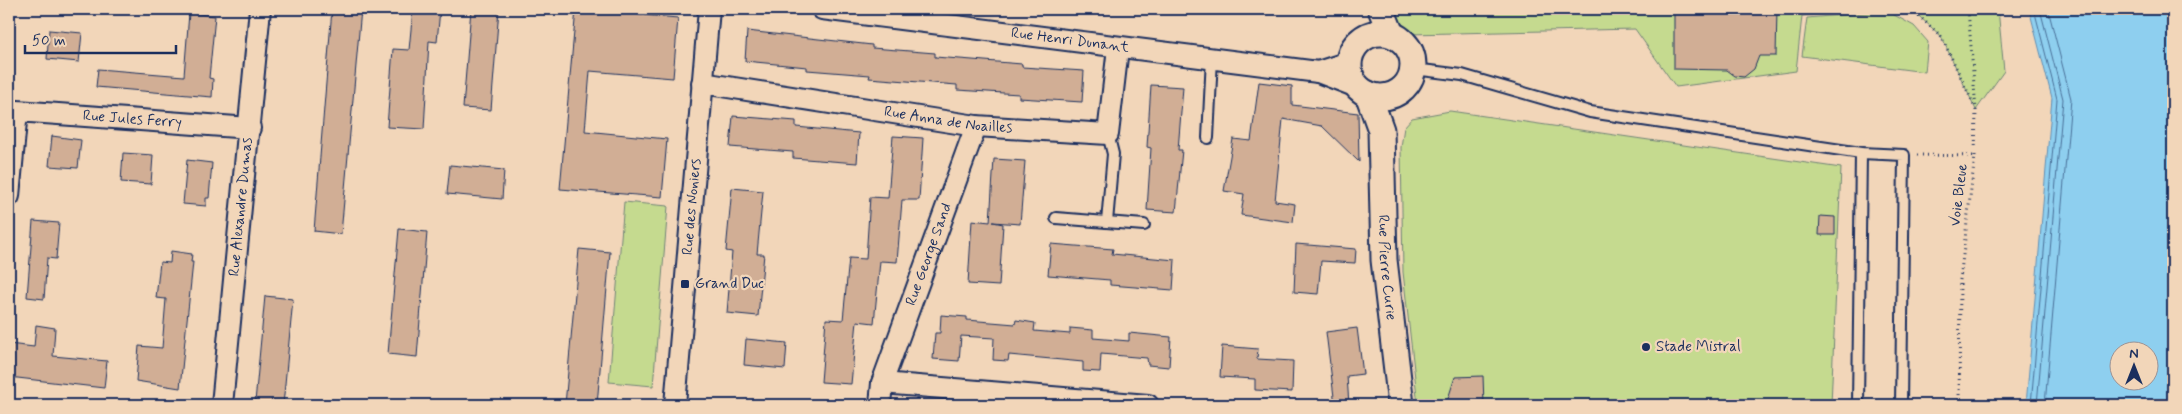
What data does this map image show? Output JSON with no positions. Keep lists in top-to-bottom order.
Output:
{
  "streets": {
    "street": [
      "Rue Henri Dunant",
      "Rue Jules Ferry",
      "Rue Anna de Noailles",
      "Rue Alexandre Dumas",
      "Rue des Noniers",
      "Rue George Sand",
      "Rue Pierre Curie"
    ],
    "path": ["Voie Bleue"]
  },
  "crossings": [
    ["Rue Henri Dunant", "Rue Pierre Curie"],
    ["Rue Jules Ferry", "Rue Alexandre Dumas"],
    ["Rue Anna de Noailles", "Rue des Noniers"],
    ["Rue Anna de Noailles", "Rue George Sand"]
  ],
  "places": {
    "transit": ["Grand Duc"],
    "other": ["Stade Mistral"]
  },
  "scale_bar": "50 m",
  "north": "top"
}
